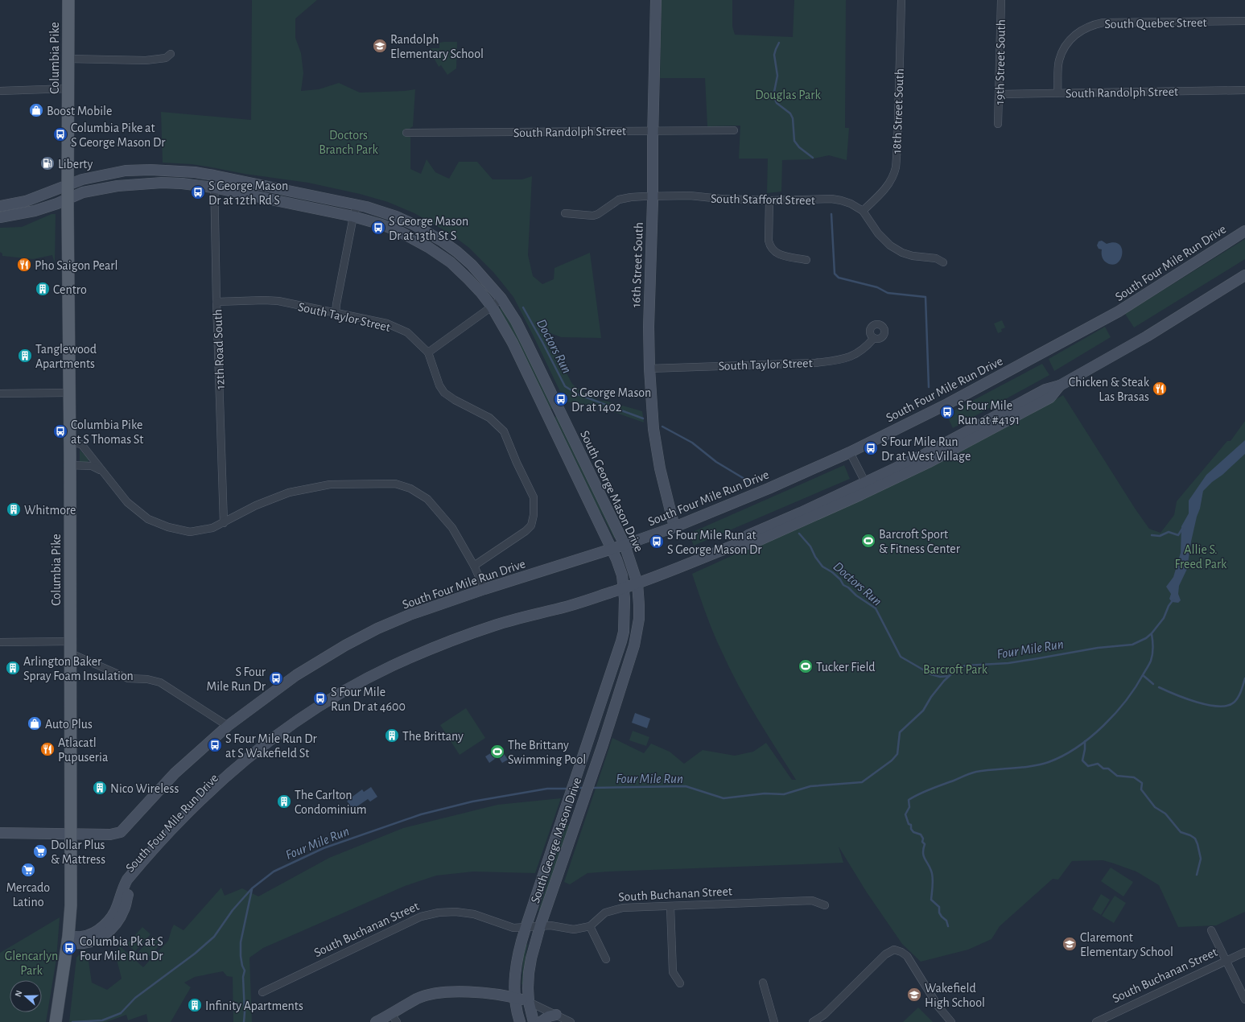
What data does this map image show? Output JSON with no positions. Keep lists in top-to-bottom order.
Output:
{
  "streets": {
    "main road": [
      "Columbia Pike",
      "South Four Mile Run Drive",
      "16th Street South",
      "South George Mason Drive"
    ],
    "street": [
      "South Quebec Street",
      "19th Street South",
      "South Randolph Street",
      "18th Street South",
      "South Stafford Street",
      "South Taylor Street",
      "12th Road South",
      "South Buchanan Street"
    ]
  },
  "crossings": [
    ["South Quebec Street", "South Randolph Street"],
    ["Columbia Pike", "South Four Mile Run Drive"],
    ["Columbia Pike", "South George Mason Drive"],
    ["19th Street South", "South Randolph Street"],
    ["South Randolph Street", "16th Street South"],
    ["18th Street South", "South Stafford Street"],
    ["South Stafford Street", "16th Street South"],
    ["South Four Mile Run Drive", "16th Street South"],
    ["South Four Mile Run Drive", "South George Mason Drive"],
    ["16th Street South", "South Taylor Street"],
    ["South Taylor Street", "12th Road South"],
    ["12th Road South", "South George Mason Drive"],
    ["South George Mason Drive", "South Buchanan Street"]
  ],
  "water": ["Doctors Run", "Four Mile Run"],
  "parks": [
    "Douglas Park",
    "Doctors Branch Park",
    "Allie S. Freed Park",
    "Barcroft Park",
    "Glencarlyn Park"
  ],
  "places": {
    "school or university": ["Randolph Elementary School", "Claremont Elementary School", "Wakefield High School"],
    "shop": ["Boost Mobile", "Auto Plus"],
    "bus stop": [
      "Columbia Pike at S George Mason Dr",
      "S George Mason Dr at 12th Rd S",
      "S George Mason Dr at 13th St S",
      "S George Mason Dr at 1402",
      "S Four Mile Run at #4191",
      "Columbia Pike at S Thomas St",
      "S Four Mile Run Dr at West Village",
      "S Four Mile Run at S George Mason Dr",
      "S Four Mile Run Dr",
      "S Four Mile Run Dr at 4600",
      "S Four Mile Run Dr at S Wakefield St",
      "Columbia Pk at S Four Mile Run Dr"
    ],
    "fuel station": ["Liberty"],
    "restaurant": ["Pho Saigon Pearl", "Chicken & Steak Las Brasas", "Atlacatl Pupuseria"],
    "building": [
      "Centro",
      "Tanglewood Apartments",
      "Whitmore",
      "Arlington Baker Spray Foam Insulation",
      "The Brittany",
      "Nico Wireless",
      "The Carlton Condominium",
      "Infinity Apartments"
    ],
    "sports": ["Barcroft Sport & Fitness Center", "Tucker Field", "The Brittany Swimming Pool"],
    "supermarket": ["Dollar Plus & Mattress", "Mercado Latino"]
  },
  "north": "left"
}
